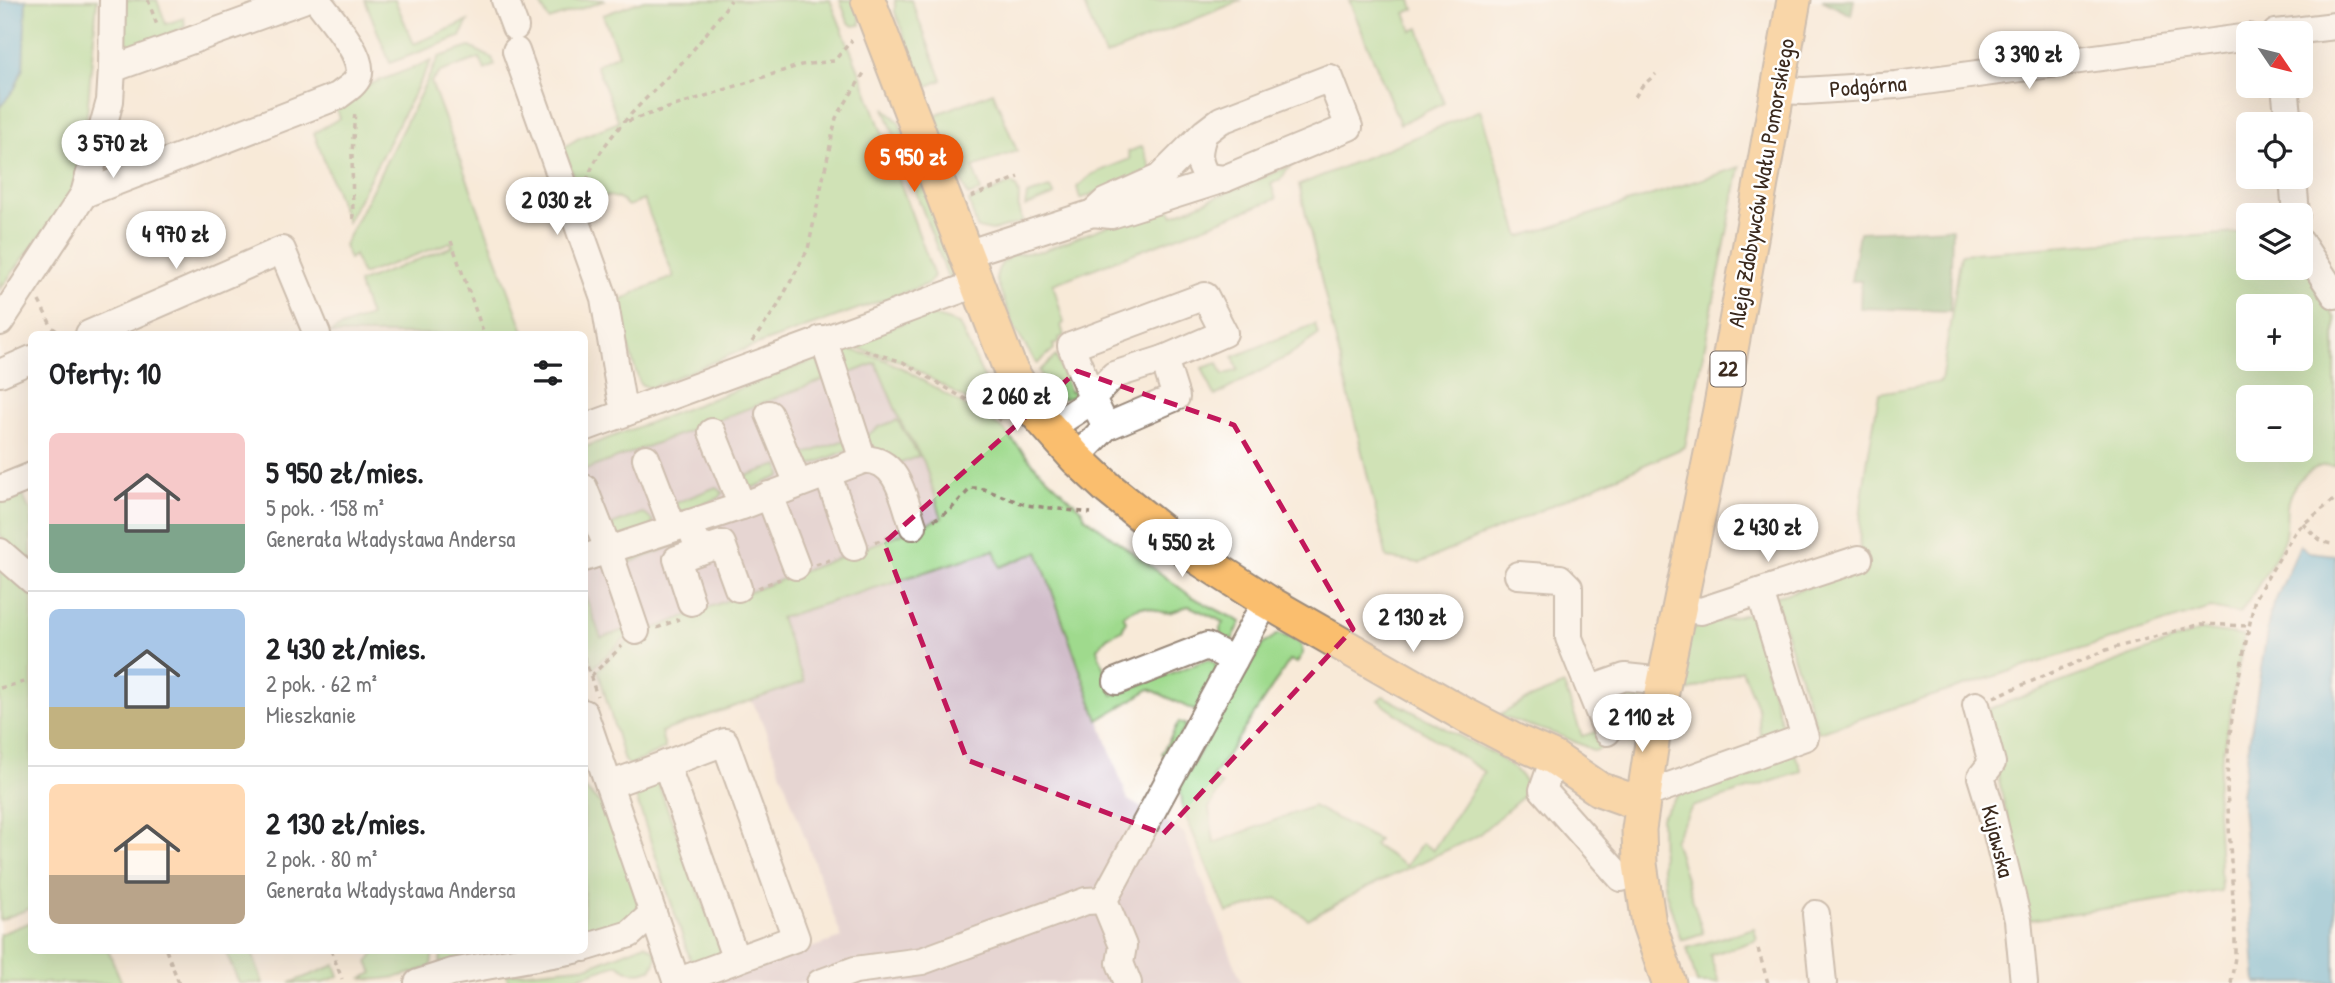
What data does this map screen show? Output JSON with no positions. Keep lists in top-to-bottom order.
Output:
{
  "streets": {
    "main road": ["Aleja Zdobywców Wału Pomorskiego", "22"],
    "street": ["Podgórna", "Kujawska"]
  },
  "crossings": [
    ["Podgórna", "Aleja Zdobywców Wału Pomorskiego"]
  ],
  "north": "bottom right",
  "page": {
    "map_buttons": ["+", "−"],
    "price": [
      "3 390 zł",
      "3 570 zł",
      "5 950 zł",
      "2 030 zł",
      "4 970 zł",
      "2 060 zł",
      "2 430 zł",
      "4 550 zł",
      "2 130 zł",
      "2 110 zł"
    ],
    "heading": "Oferty: 10",
    "list": [
      {
        "name": "5 950 zł/mies.",
        "note": "5 pok. · 158 m² · Generała Władysława Andersa"
      },
      {
        "name": "2 430 zł/mies.",
        "note": "2 pok. · 62 m² · Mieszkanie"
      },
      {
        "name": "2 130 zł/mies.",
        "note": "2 pok. · 80 m² · Generała Władysława Andersa"
      }
    ]
  }
}
